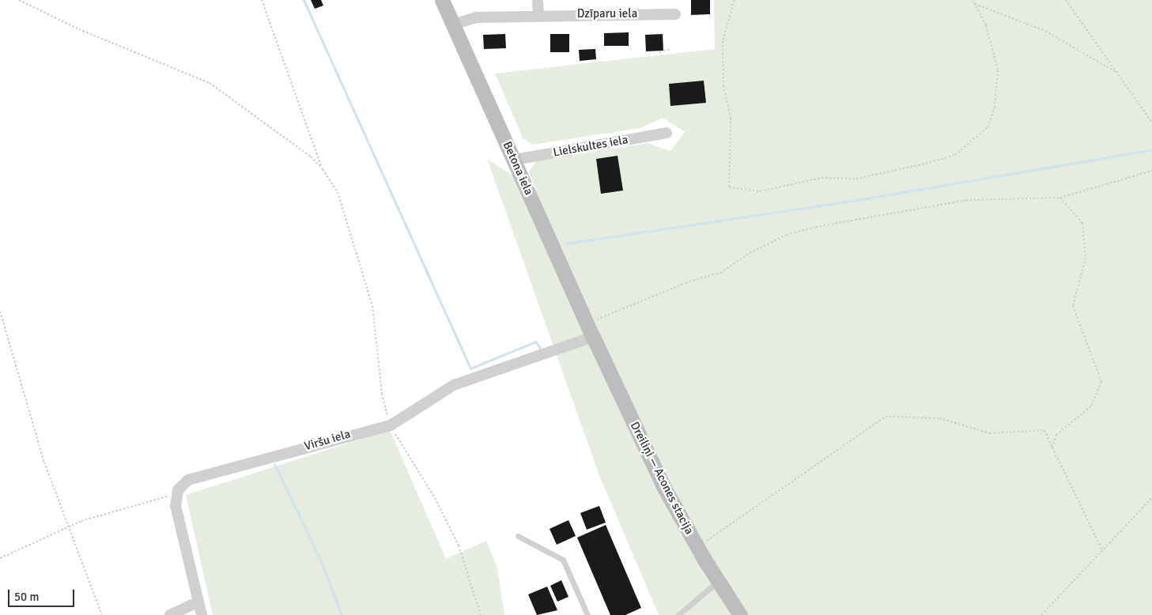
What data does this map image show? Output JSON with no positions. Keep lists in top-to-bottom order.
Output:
{
  "streets": {
    "main road": ["Betona iela", "Dreiliņi — Acones stacija"],
    "street": ["Dzīparu iela", "Lielskultes iela", "Viršu iela"]
  },
  "crossings": [
    ["Dzīparu iela", "Betona iela"],
    ["Lielskultes iela", "Betona iela"],
    ["Betona iela", "Viršu iela"],
    ["Betona iela", "Dreiliņi — Acones stacija"],
    ["Viršu iela", "Dreiliņi — Acones stacija"]
  ],
  "scale_bar": "50 m"
}
